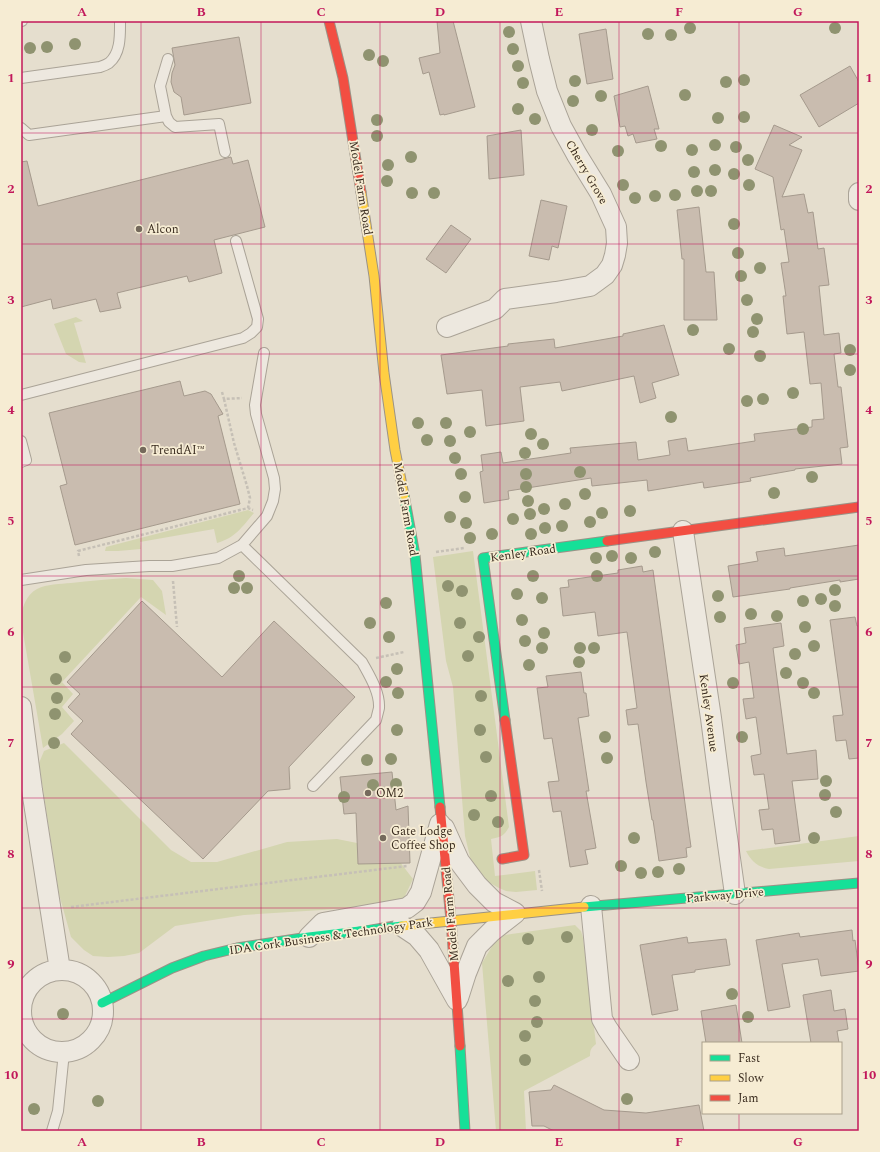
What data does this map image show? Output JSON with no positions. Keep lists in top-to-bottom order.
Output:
{
  "streets": {
    "street": [
      "Cherry Grove",
      "Model Farm Road",
      "Kenley Road",
      "Kenley Avenue",
      "Parkway Drive",
      "IDA Cork Business & Technology Park"
    ]
  },
  "crossings": [
    ["Model Farm Road", "Parkway Drive"],
    ["Model Farm Road", "IDA Cork Business & Technology Park"],
    ["Kenley Road", "Kenley Avenue"],
    ["Kenley Avenue", "Parkway Drive"],
    ["Parkway Drive", "IDA Cork Business & Technology Park"]
  ],
  "places": [
    "Alcon",
    "TrendAI™",
    "OM2",
    "Gate Lodge Coffee Shop"
  ],
  "legend": ["Fast", "Slow", "Jam"],
  "grid": {
    "columns": [
      "A",
      "B",
      "C",
      "D",
      "E",
      "F",
      "G"
    ],
    "rows": [
      "1",
      "2",
      "3",
      "4",
      "5",
      "6",
      "7",
      "8",
      "9",
      "10"
    ]
  }
}
